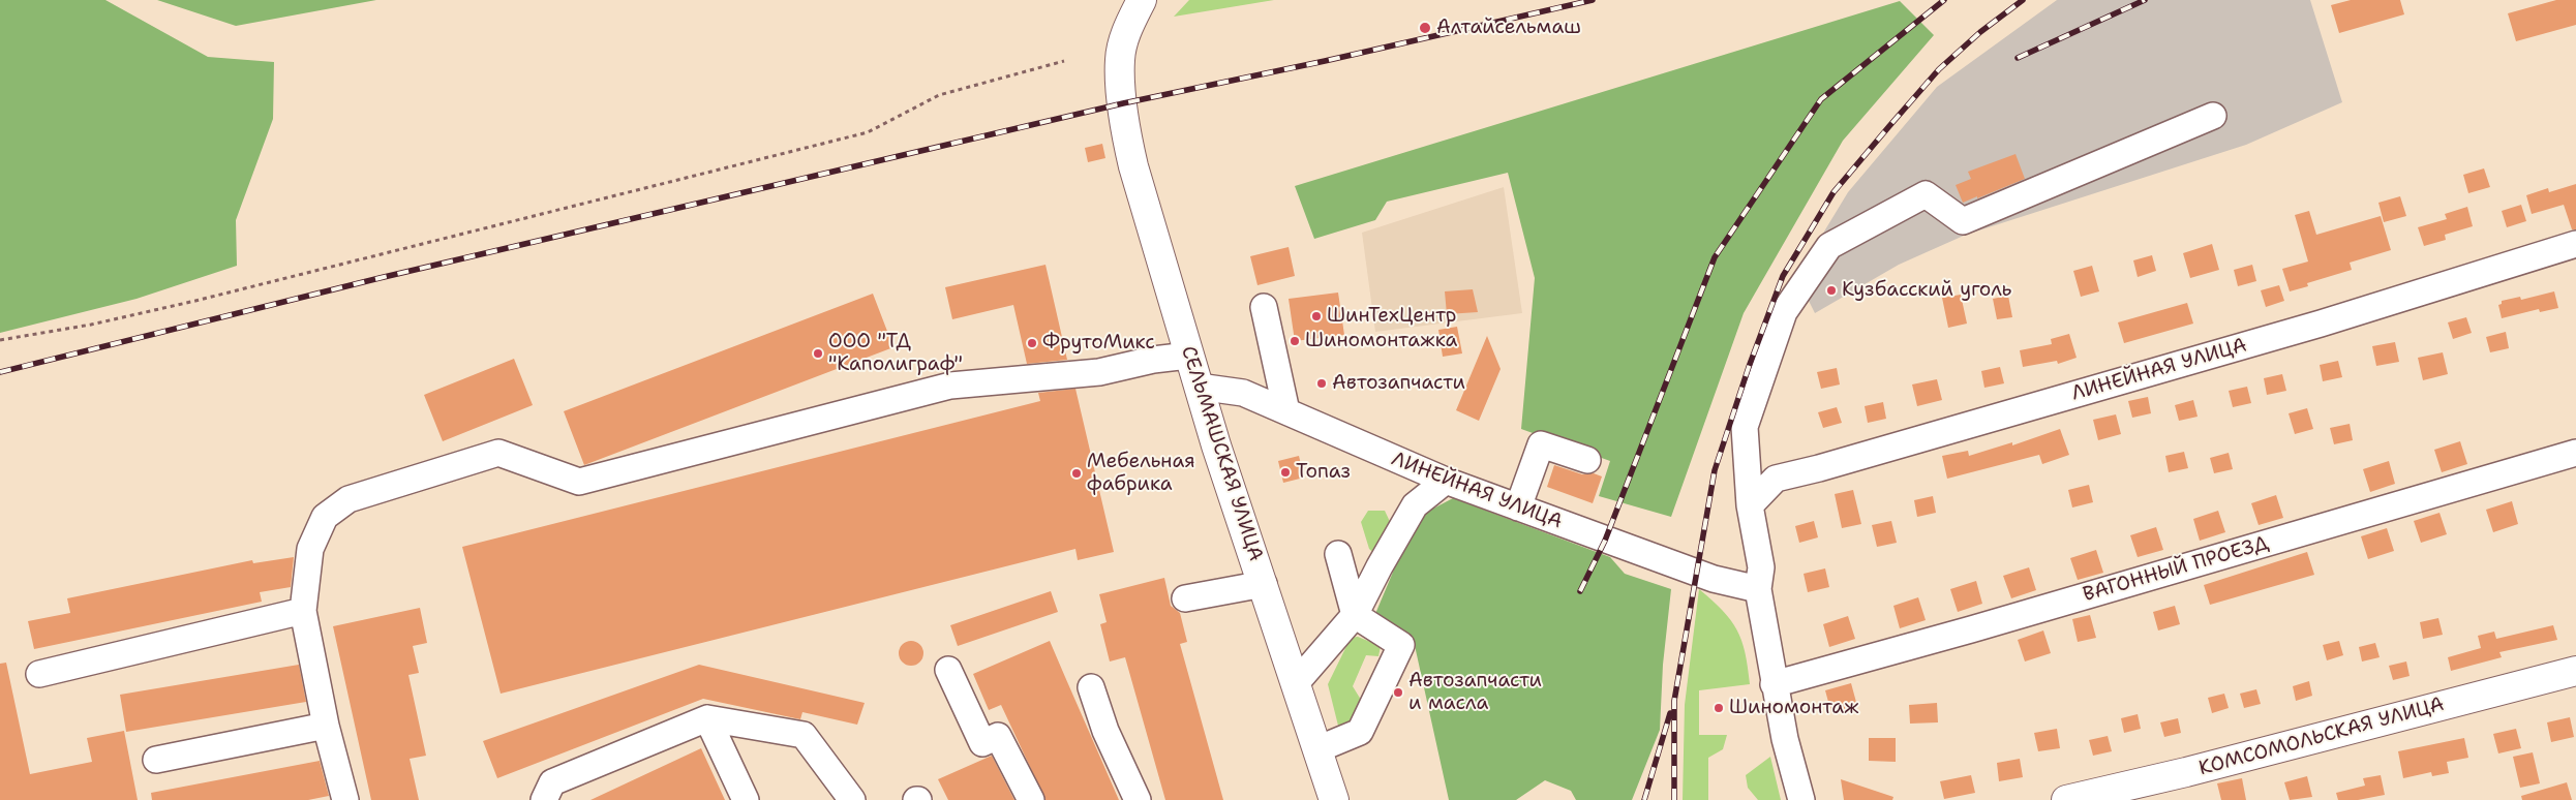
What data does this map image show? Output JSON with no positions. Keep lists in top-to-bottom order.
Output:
{
  "streets": {
    "main road": ["СЕЛЬМАШСКАЯ УЛИЦА", "КОМСОМОЛЬСКАЯ УЛИЦА"],
    "street": ["ЛИНЕЙНАЯ УЛИЦА", "ВАГОННЫЙ ПРОЕЗД"]
  },
  "crossings": [
    ["ЛИНЕЙНАЯ УЛИЦА", "СЕЛЬМАШСКАЯ УЛИЦА"]
  ],
  "places": [
    "Алтайсельмаш",
    "Кузбасский уголь",
    "ШинТехЦентр",
    "Шиномонтажка",
    "ФрутоМикс",
    "ООО \"ТД \"Каполиграф\"",
    "Автозапчасти",
    "Топаз",
    "Мебельная фабрика",
    "Автозапчасти и масла",
    "Шиномонтаж"
  ]
}
